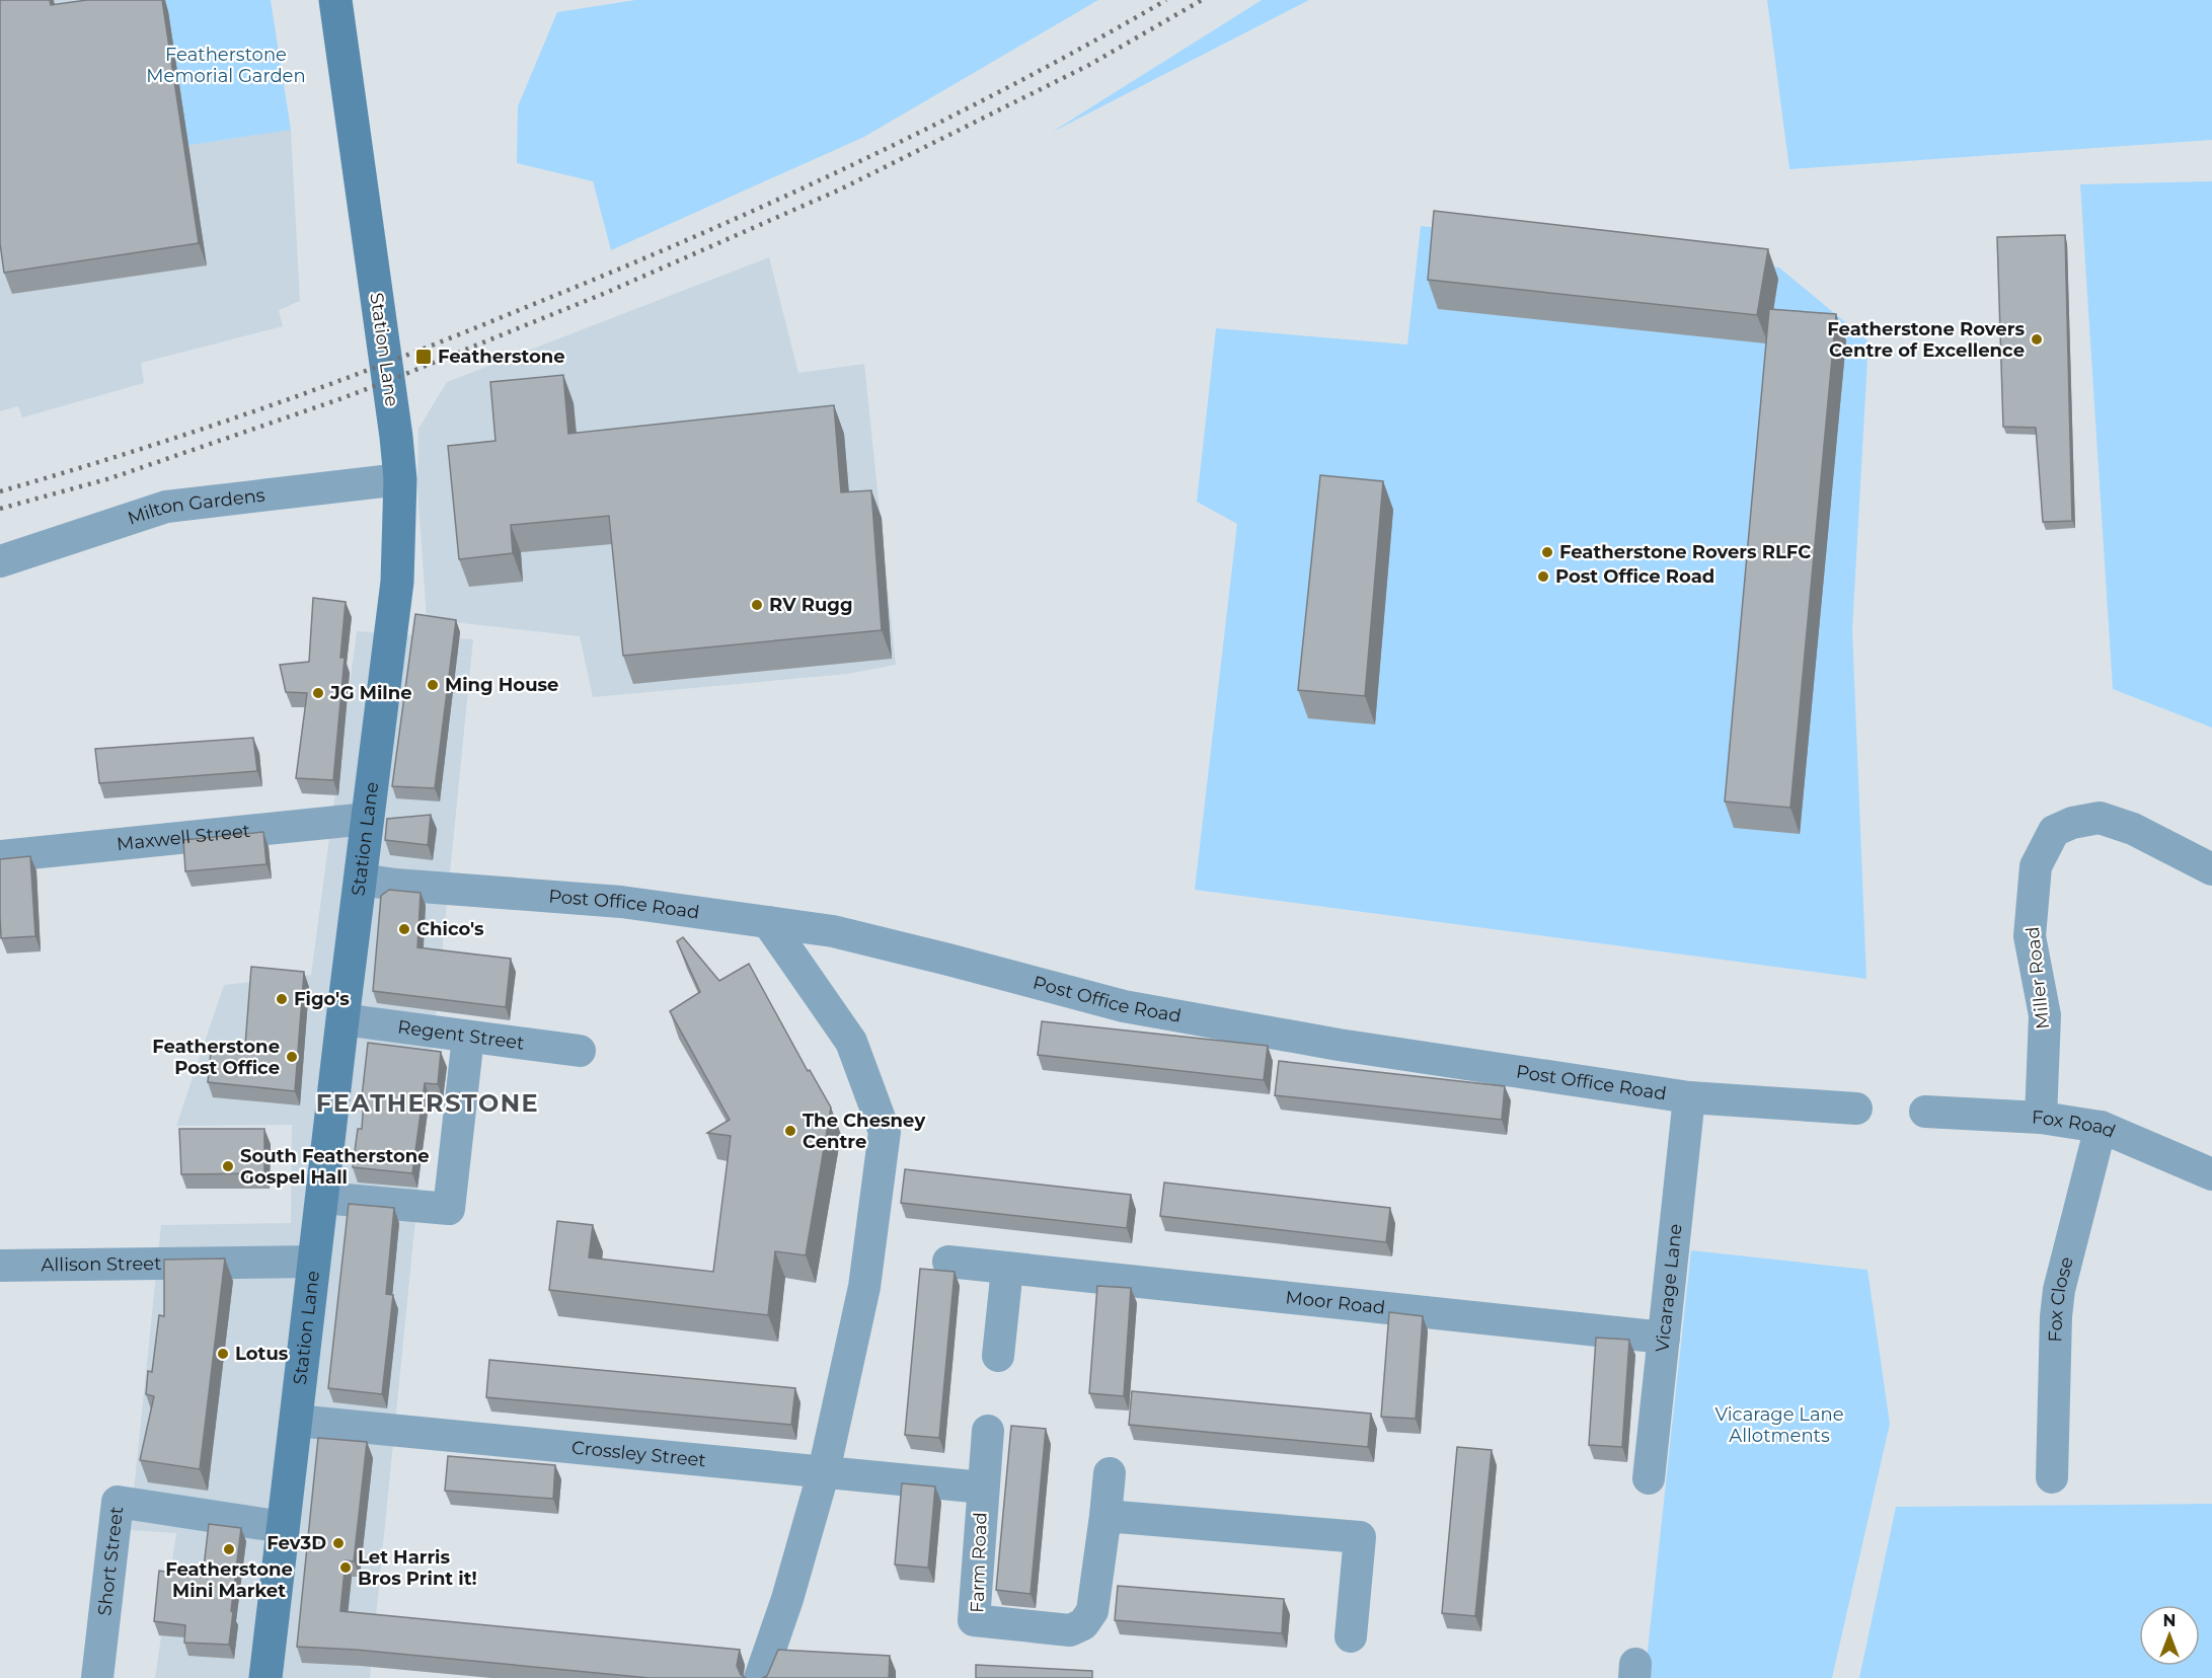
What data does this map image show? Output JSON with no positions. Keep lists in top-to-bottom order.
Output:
{
  "streets": {
    "main road": ["Station Lane"],
    "street": [
      "Milton Gardens",
      "Maxwell Street",
      "Post Office Road",
      "Miller Road",
      "Regent Street",
      "Fox Road",
      "Allison Street",
      "Vicarage Lane",
      "Fox Close",
      "Moor Road",
      "Crossley Street",
      "Farm Road",
      "Short Street"
    ]
  },
  "crossings": [
    ["Station Lane", "Milton Gardens"],
    ["Station Lane", "Maxwell Street"],
    ["Station Lane", "Post Office Road"],
    ["Station Lane", "Regent Street"],
    ["Station Lane", "Allison Street"],
    ["Station Lane", "Crossley Street"],
    ["Station Lane", "Short Street"],
    ["Post Office Road", "Vicarage Lane"],
    ["Miller Road", "Fox Road"],
    ["Fox Road", "Fox Close"],
    ["Vicarage Lane", "Moor Road"],
    ["Crossley Street", "Farm Road"]
  ],
  "districts": ["FEATHERSTONE"],
  "parks": ["Featherstone Memorial Garden", "Vicarage Lane Allotments"],
  "places": {
    "other": [
      "Featherstone Rovers Centre of Excellence",
      "Featherstone Rovers RLFC",
      "Post Office Road",
      "RV Rugg",
      "Ming House",
      "JG Milne",
      "Chico's",
      "Figo's",
      "Featherstone Post Office",
      "The Chesney Centre",
      "South Featherstone Gospel Hall",
      "Lotus",
      "Fev3D",
      "Featherstone Mini Market",
      "Let Harris Bros Print it!"
    ],
    "transit": ["Featherstone"]
  },
  "north": "top"
}
